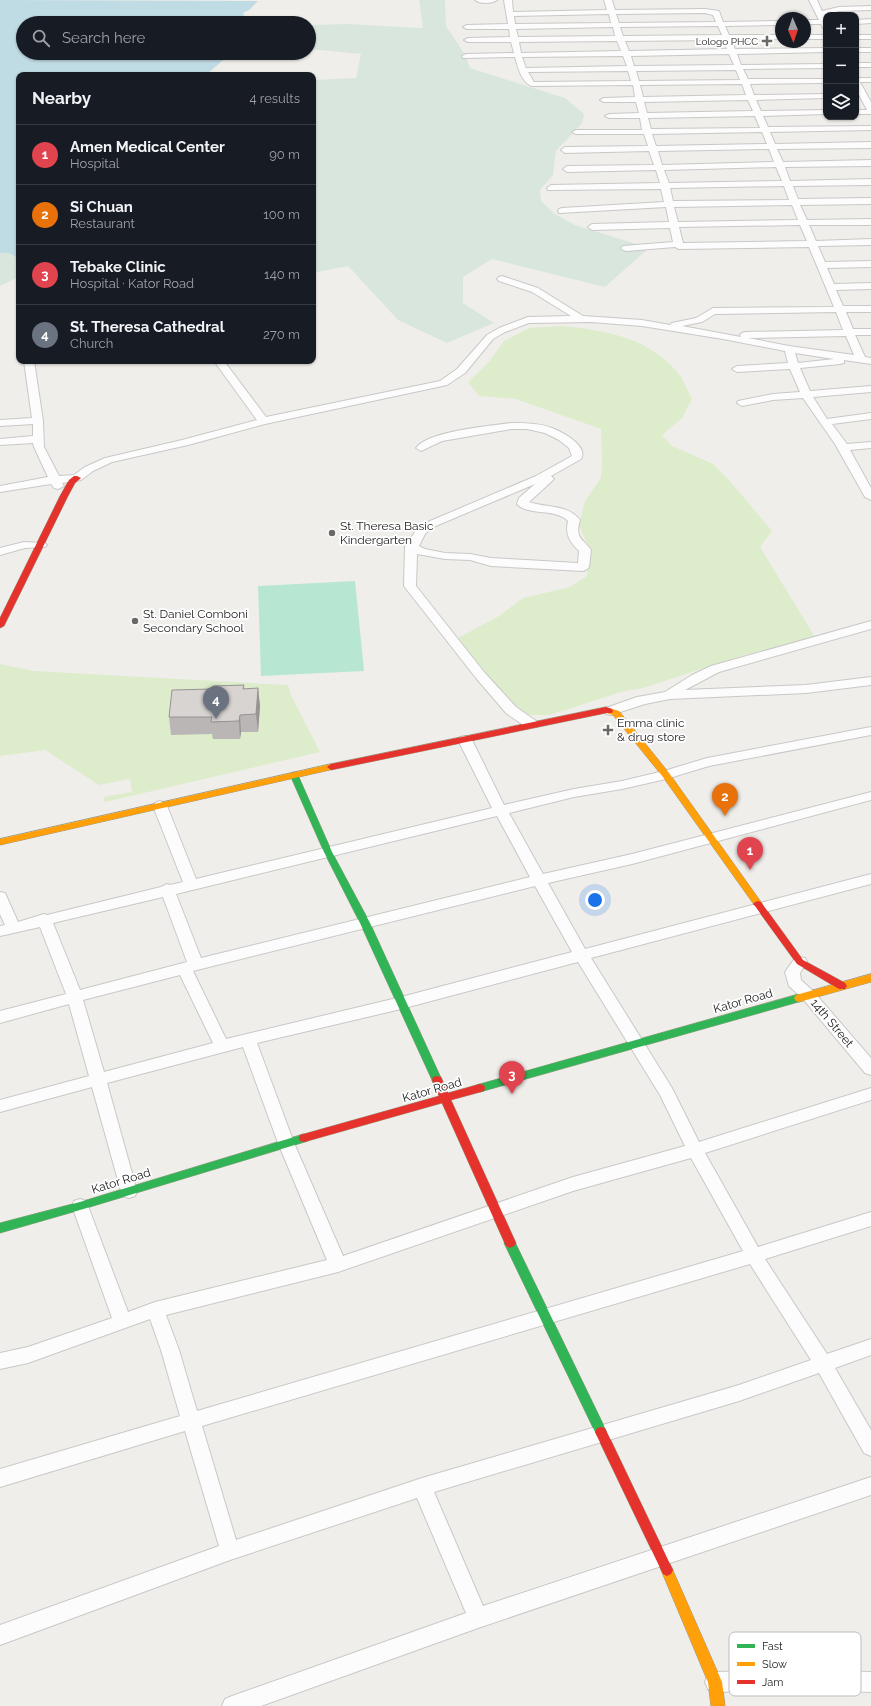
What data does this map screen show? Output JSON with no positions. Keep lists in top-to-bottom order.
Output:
{
  "streets": {
    "street": ["Kator Road", "14th Street"]
  },
  "crossings": [
    ["Kator Road", "14th Street"]
  ],
  "places": {
    "health": ["Lologo PHCC", "Emma clinic & drug store"],
    "other": ["St. Theresa Basic Kindergarten", "St. Daniel Comboni Secondary School"]
  },
  "legend": ["Fast", "Slow", "Jam"],
  "north": "bottom",
  "page": {
    "map_buttons": ["+", "−"],
    "search": "Search here",
    "heading": ["Nearby", "4 results"],
    "list": [
      {
        "mark": "1",
        "name": "Amen Medical Center",
        "note": "Hospital",
        "value": "90 m"
      },
      {
        "mark": "2",
        "name": "Si Chuan",
        "note": "Restaurant",
        "value": "100 m"
      },
      {
        "mark": "3",
        "name": "Tebake Clinic",
        "note": "Hospital · Kator Road",
        "value": "140 m"
      },
      {
        "mark": "4",
        "name": "St. Theresa Cathedral",
        "note": "Church",
        "value": "270 m"
      }
    ],
    "pins": [
      "4",
      "2",
      "1",
      "3"
    ]
  }
}
